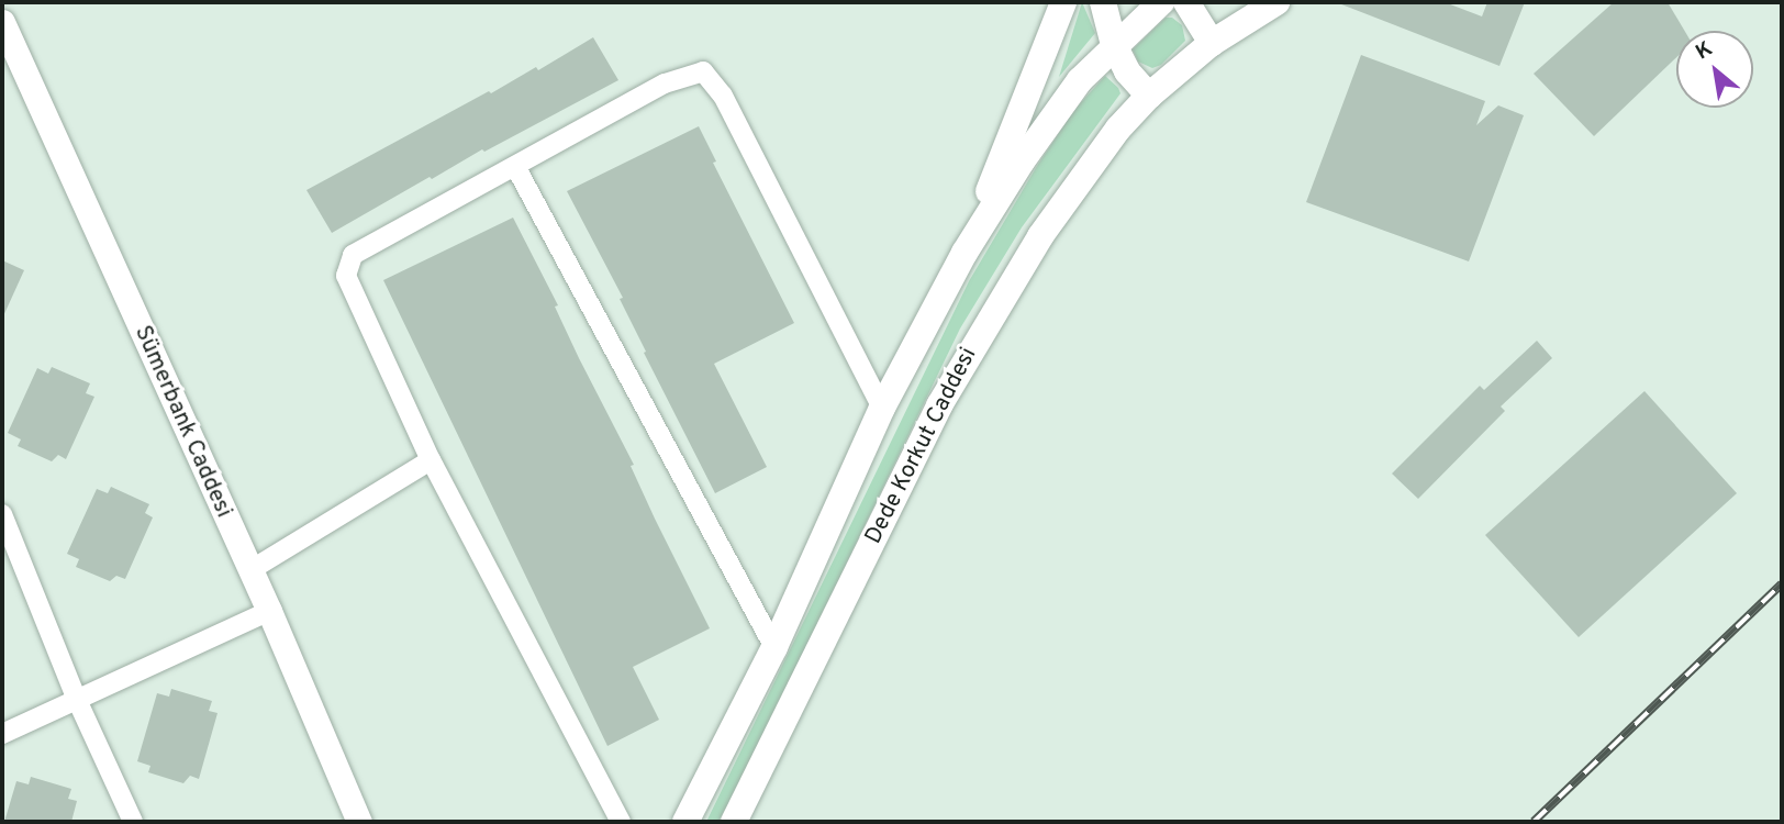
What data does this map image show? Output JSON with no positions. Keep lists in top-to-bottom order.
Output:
{
  "streets": {
    "main road": ["Dede Korkut Caddesi"],
    "street": ["Sümerbank Caddesi"]
  },
  "north": "top left"
}
